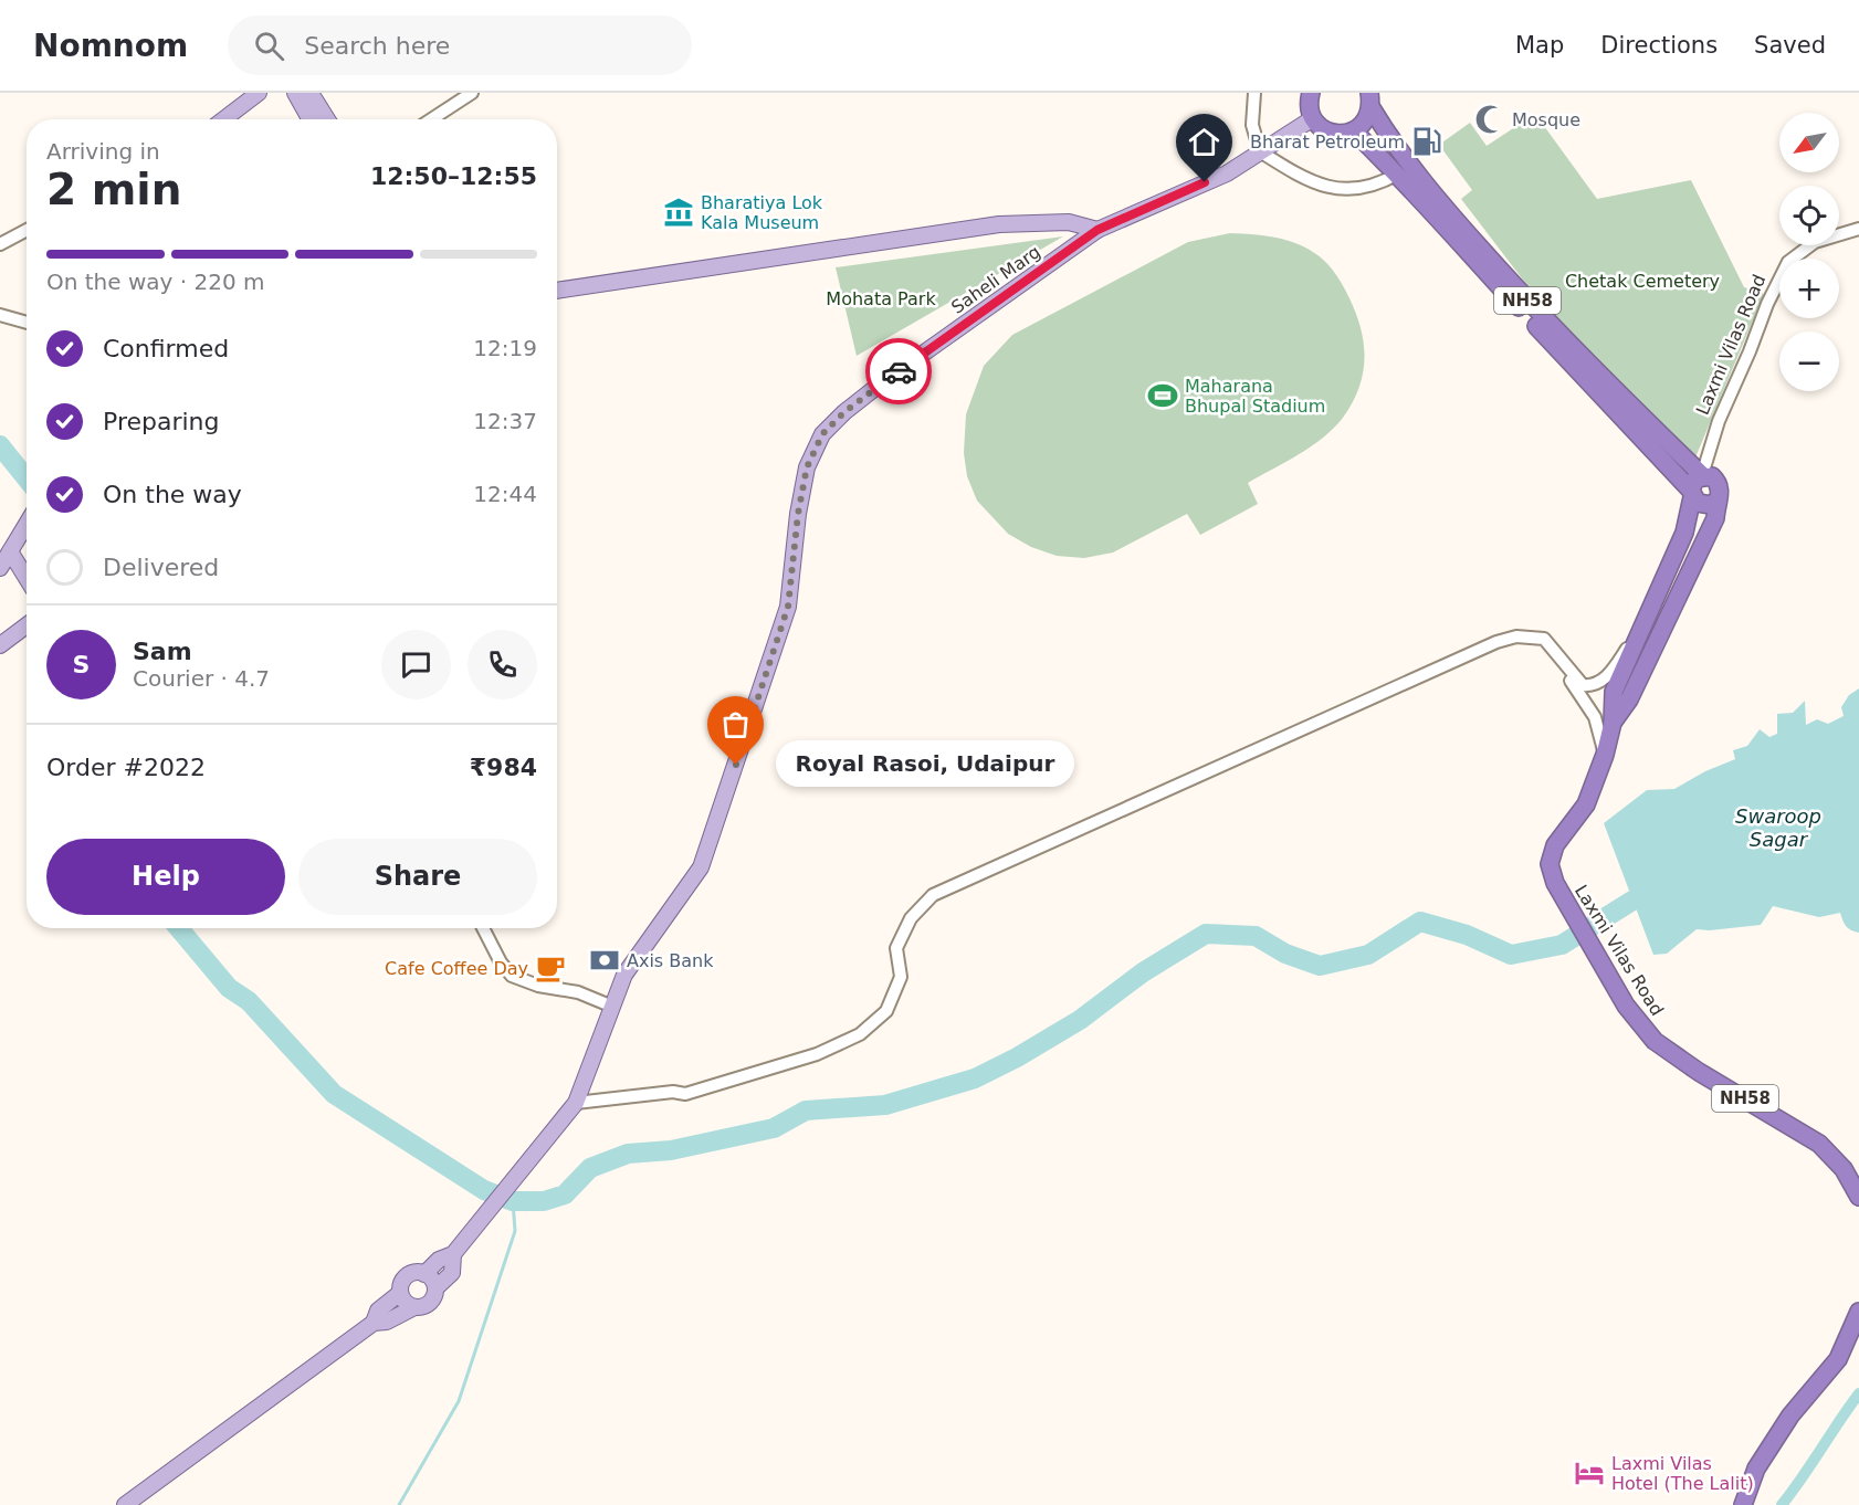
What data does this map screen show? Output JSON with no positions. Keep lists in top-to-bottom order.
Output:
{
  "streets": {
    "highway": ["NH58", "Laxmi Vilas Road"],
    "main road": ["Saheli Marg"]
  },
  "crossings": [
    ["NH58", "Laxmi Vilas Road"]
  ],
  "water": ["Swaroop Sagar"],
  "parks": ["Chetak Cemetery", "Mohata Park"],
  "places": {
    "mosque": ["Mosque"],
    "fuel station": ["Bharat Petroleum"],
    "museum": ["Bharatiya Lok Kala Museum"],
    "sports": ["Maharana Bhupal Stadium"],
    "other": ["Royal Rasoi, Udaipur"],
    "bank": ["Axis Bank"],
    "cafe": ["Cafe Coffee Day"],
    "hotel": ["Laxmi Vilas Hotel (The Lalit)"]
  },
  "north": "bottom left",
  "page": {
    "header": "Nomnom",
    "search": "Search here",
    "nav": ["Map", "Directions", "Saved"],
    "map_buttons": ["+", "−"],
    "heading": ["2 min", "Arriving in", "12:50–12:55"],
    "panel": [
      "Sam",
      "Courier · 4.7",
      "Order #2022",
      "₹984"
    ],
    "bar": "On the way · 220 m",
    "list": [
      ["Confirmed", "12:19"],
      ["Preparing", "12:37"],
      ["On the way", "12:44"],
      "Delivered"
    ],
    "round": "S",
    "bubble": "Royal Rasoi, Udaipur",
    "buttons": ["Help", "Share"]
  }
}
